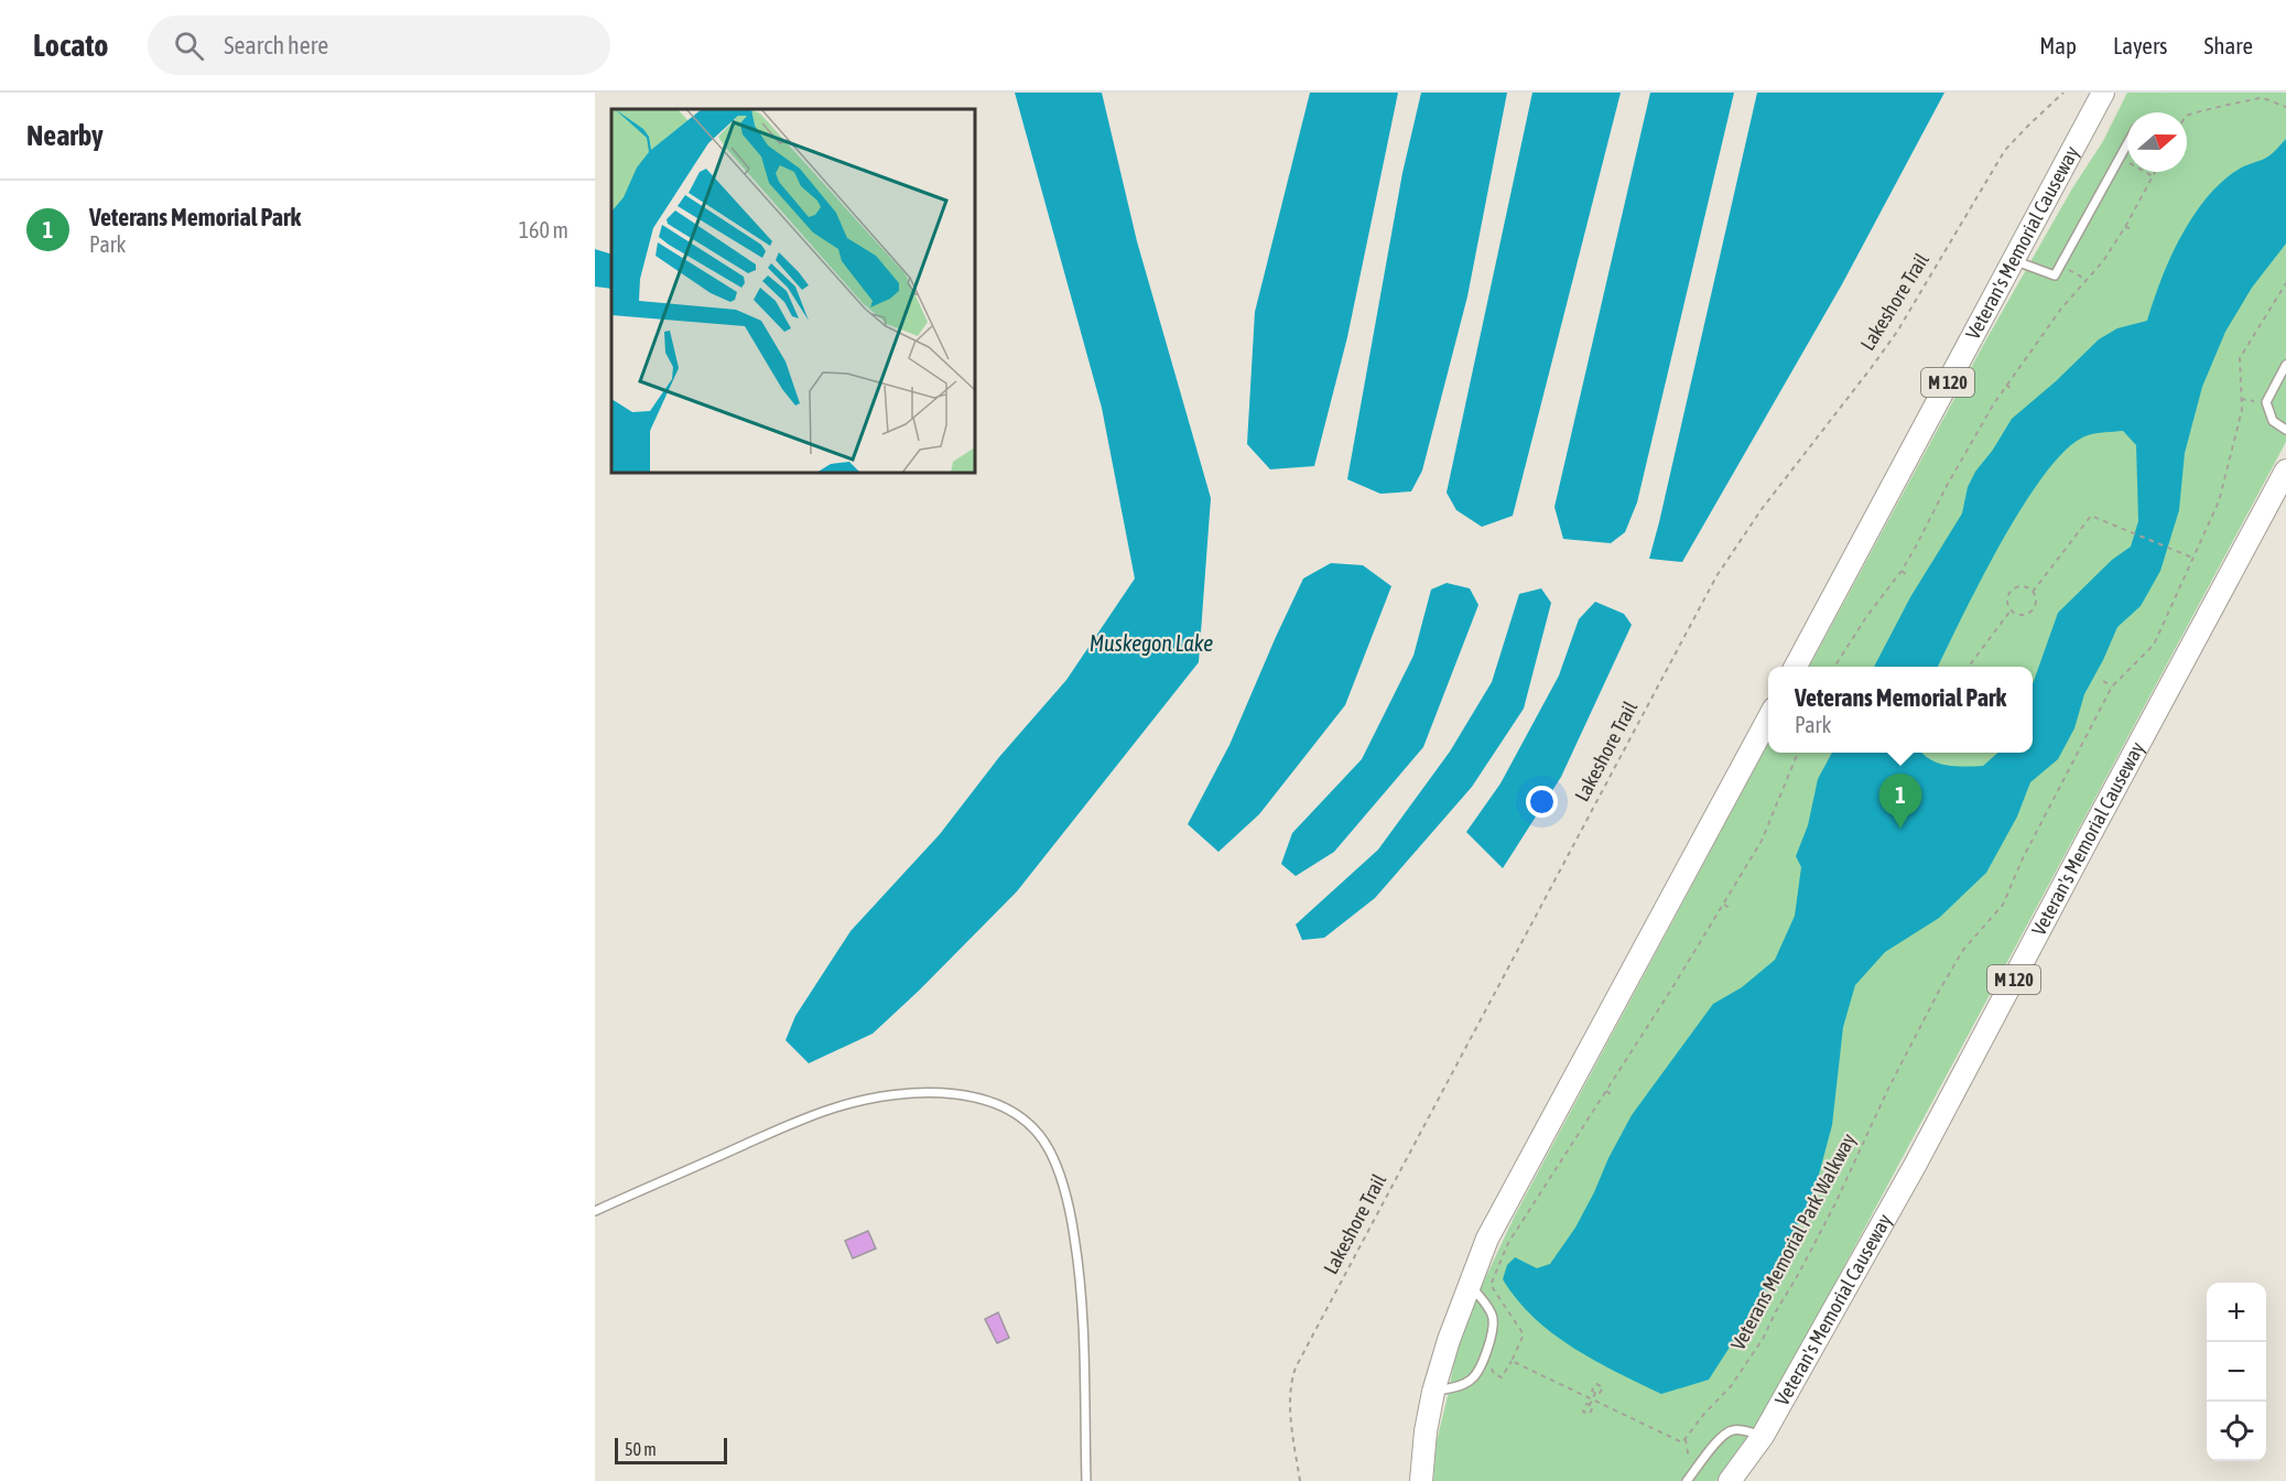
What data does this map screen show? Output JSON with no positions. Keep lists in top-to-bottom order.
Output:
{
  "streets": {
    "main road": ["Veteran's Memorial Causeway", "M 120"],
    "path": ["Lakeshore Trail", "Veterans Memorial Park Walkway"]
  },
  "water": ["Muskegon Lake"],
  "scale_bar": "50 m",
  "north": "right",
  "page": {
    "header": "Locato",
    "search": "Search here",
    "nav": ["Map", "Layers", "Share"],
    "heading": "Nearby",
    "list": [
      {
        "mark": "1",
        "name": "Veterans Memorial Park",
        "note": "Park",
        "value": "160 m"
      }
    ],
    "popup": ["Veterans Memorial Park", "Park"],
    "pins": "1",
    "map_buttons": ["+", "−"],
    "scale": "50 m"
  }
}
